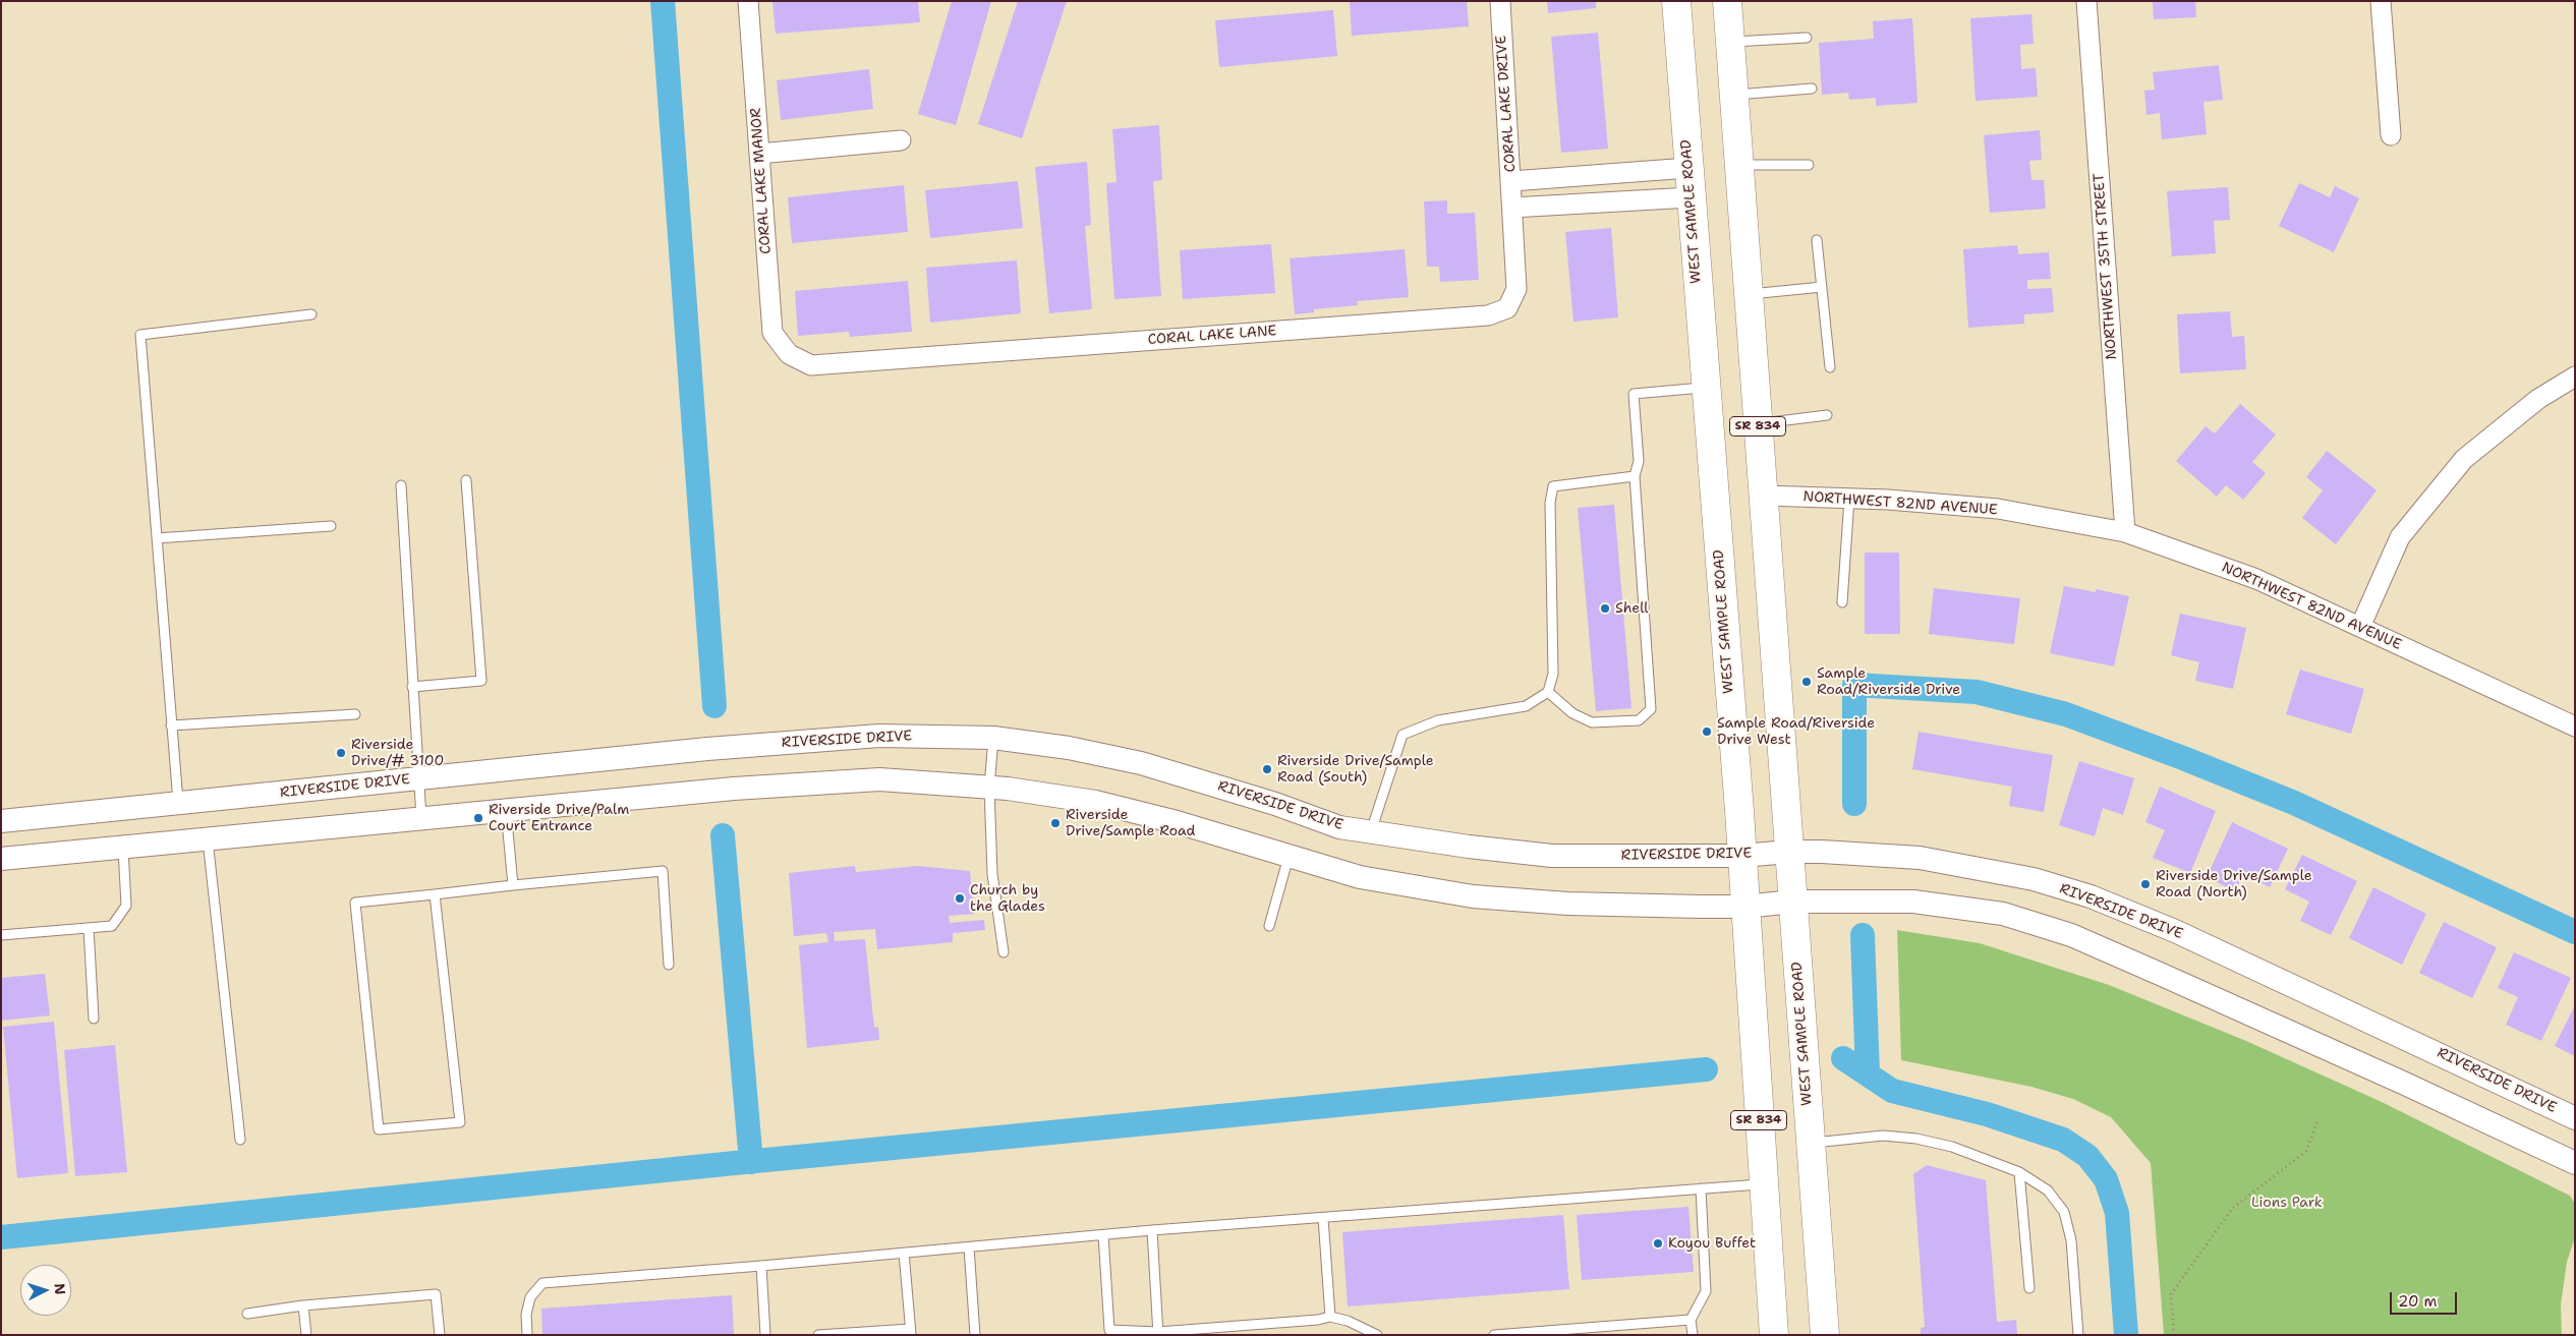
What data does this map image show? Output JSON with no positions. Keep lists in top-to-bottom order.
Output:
{
  "streets": {
    "main road": ["WEST SAMPLE ROAD", "SR 834"],
    "street": [
      "CORAL LAKE DRIVE",
      "CORAL LAKE MANOR",
      "NORTHWEST 35TH STREET",
      "CORAL LAKE LANE",
      "NORTHWEST 82ND AVENUE",
      "RIVERSIDE DRIVE"
    ]
  },
  "crossings": [
    ["CORAL LAKE DRIVE", "WEST SAMPLE ROAD"],
    ["CORAL LAKE DRIVE", "CORAL LAKE LANE"],
    ["CORAL LAKE MANOR", "CORAL LAKE LANE"],
    ["WEST SAMPLE ROAD", "NORTHWEST 82ND AVENUE"],
    ["WEST SAMPLE ROAD", "RIVERSIDE DRIVE"],
    ["NORTHWEST 35TH STREET", "NORTHWEST 82ND AVENUE"]
  ],
  "parks": ["Lions Park"],
  "places": [
    "Shell",
    "Sample Road/Riverside Drive",
    "Sample Road/Riverside Drive West",
    "Riverside Drive/# 3100",
    "Riverside Drive/Sample Road (South)",
    "Riverside Drive/Palm Court Entrance",
    "Riverside Drive/Sample Road",
    "Riverside Drive/Sample Road (North)",
    "Church by the Glades",
    "Koyou Buffet"
  ],
  "scale_bar": "20 m",
  "north": "right"
}
